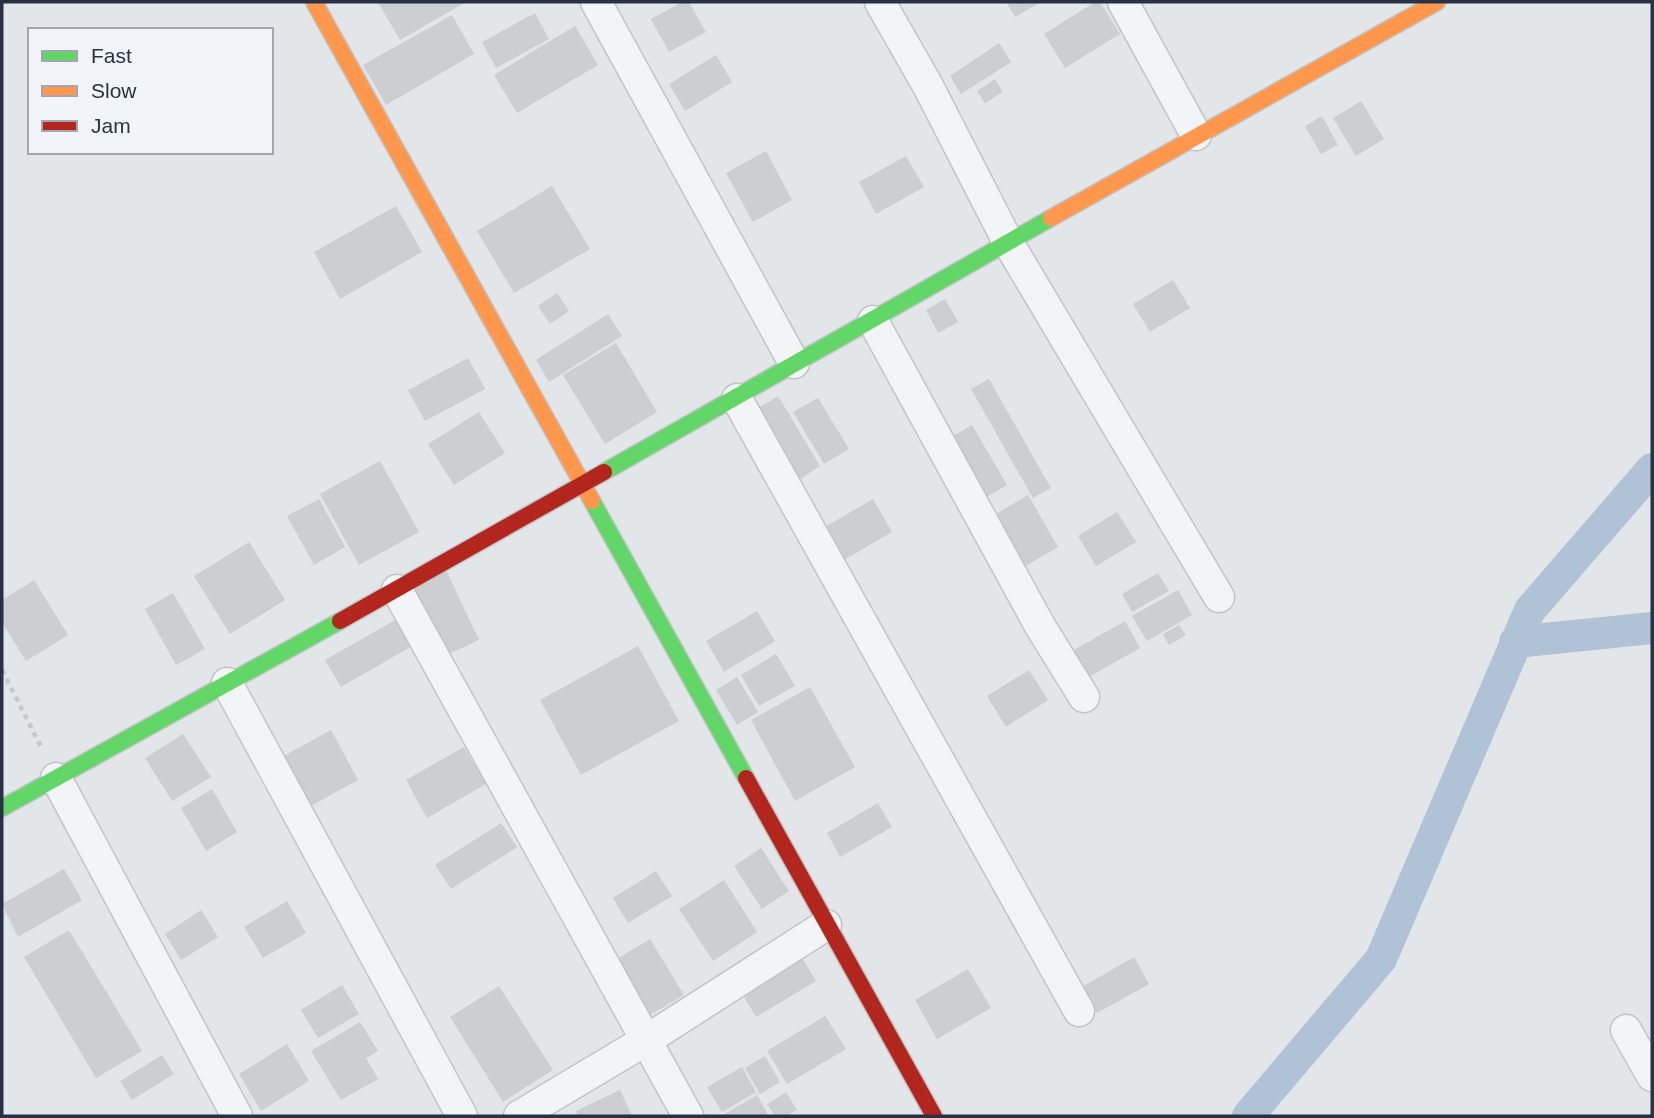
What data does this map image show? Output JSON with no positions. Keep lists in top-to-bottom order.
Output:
{
  "legend": ["Fast", "Slow", "Jam"]
}
